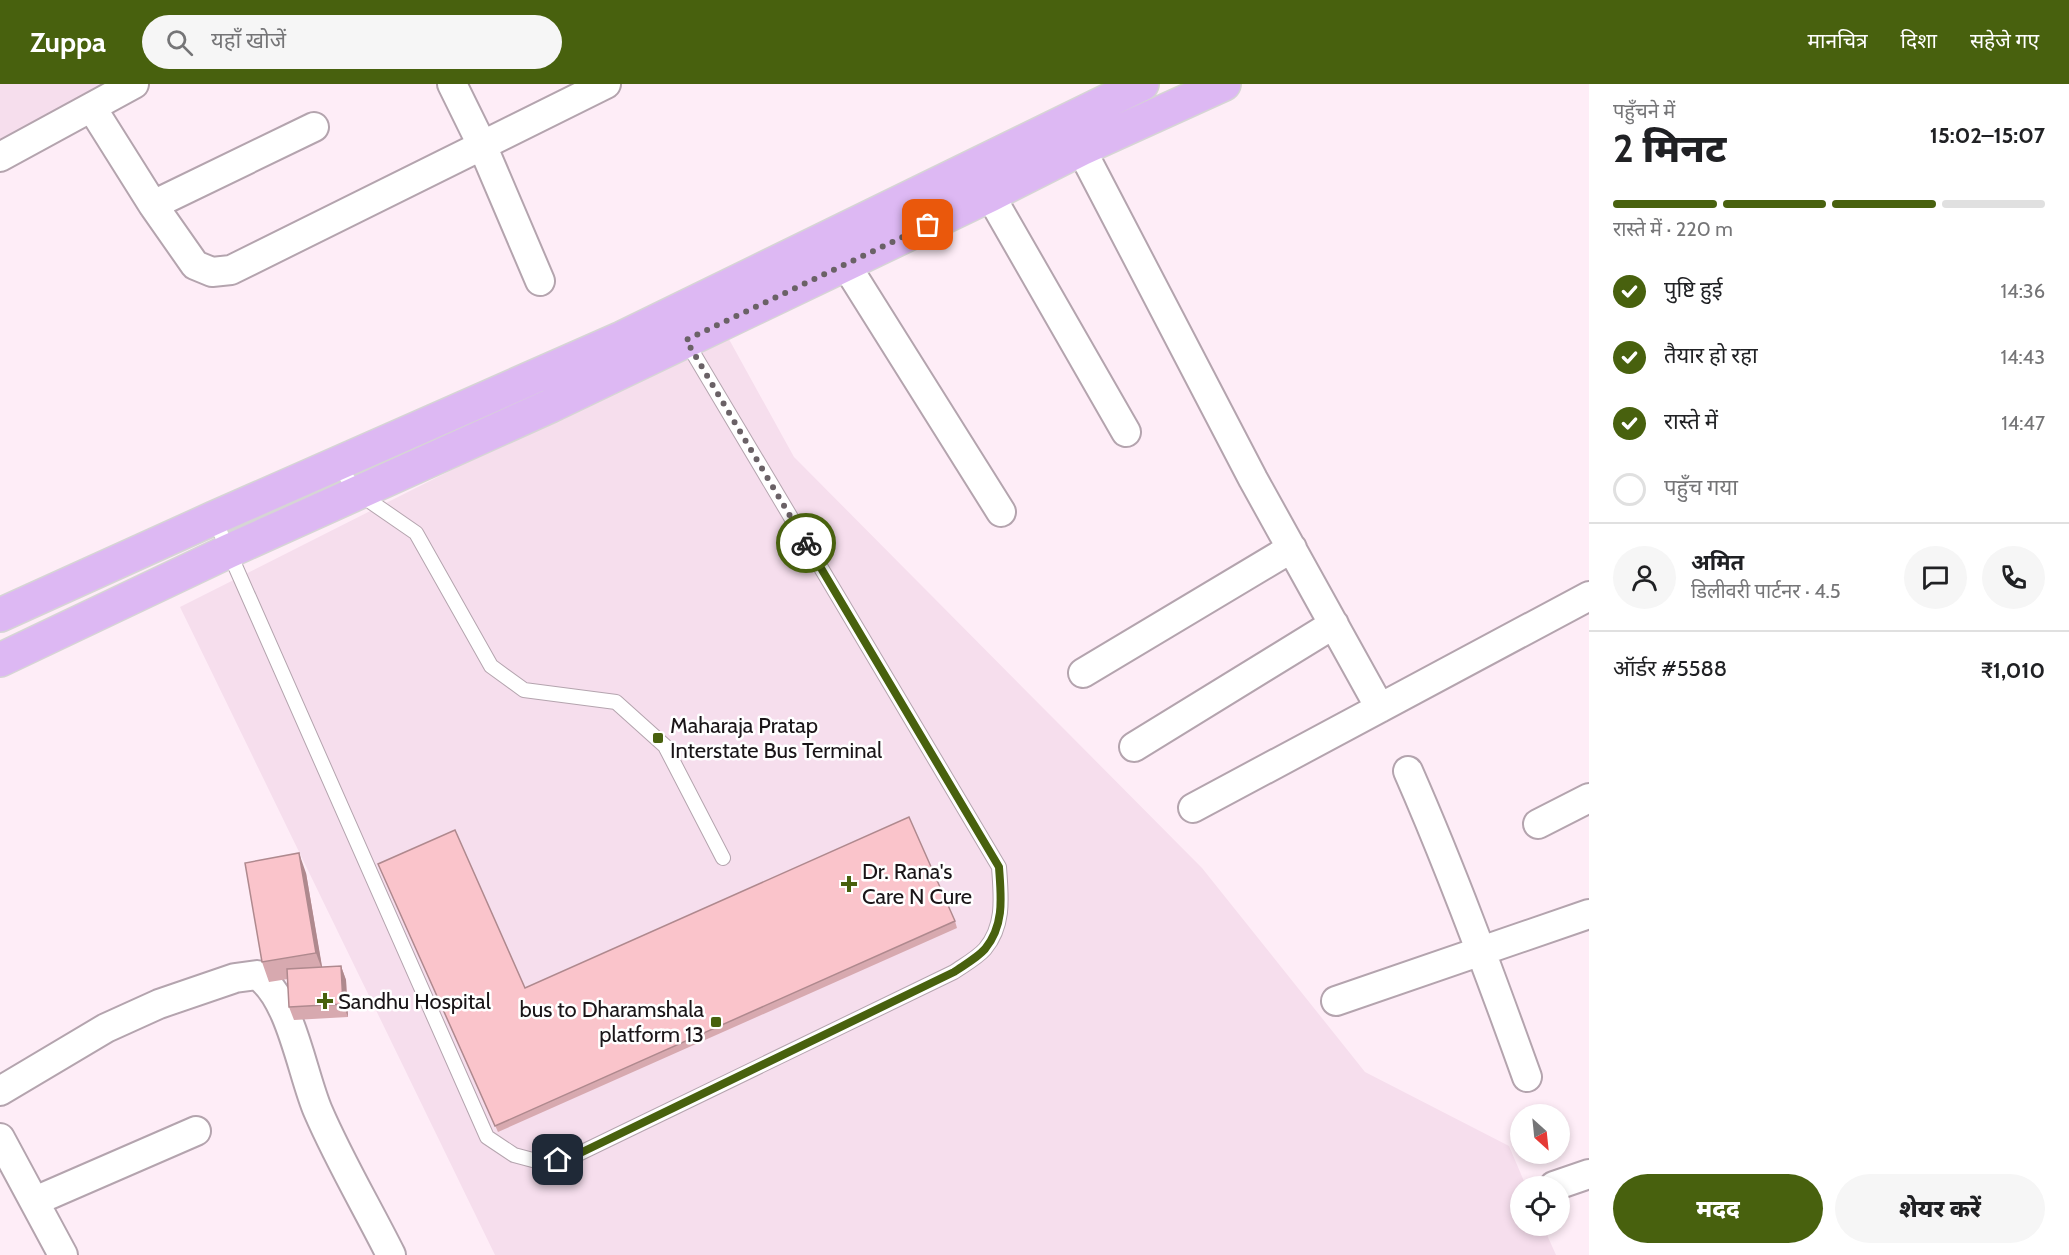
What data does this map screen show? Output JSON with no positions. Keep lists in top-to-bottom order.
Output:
{
  "places": {
    "transit": ["Maharaja Pratap Interstate Bus Terminal", "bus to Dharamshala platform 13"],
    "health": ["Dr. Rana's Care N Cure", "Sandhu Hospital"]
  },
  "north": "bottom right",
  "page": {
    "header": "Zuppa",
    "search": "यहाँ खोजें",
    "nav": ["मानचित्र", "दिशा", "सहेजे गए"],
    "heading": ["2 मिनट", "पहुँचने में", "15:02–15:07"],
    "panel": [
      "अमित",
      "डिलीवरी पार्टनर · 4.5",
      "ऑर्डर #5588",
      "₹1,010"
    ],
    "bar": "रास्ते में · 220 m",
    "list": [
      ["पुष्टि हुई", "14:36"],
      ["तैयार हो रहा", "14:43"],
      ["रास्ते में", "14:47"],
      "पहुँच गया"
    ],
    "buttons": ["मदद", "शेयर करें"]
  }
}
